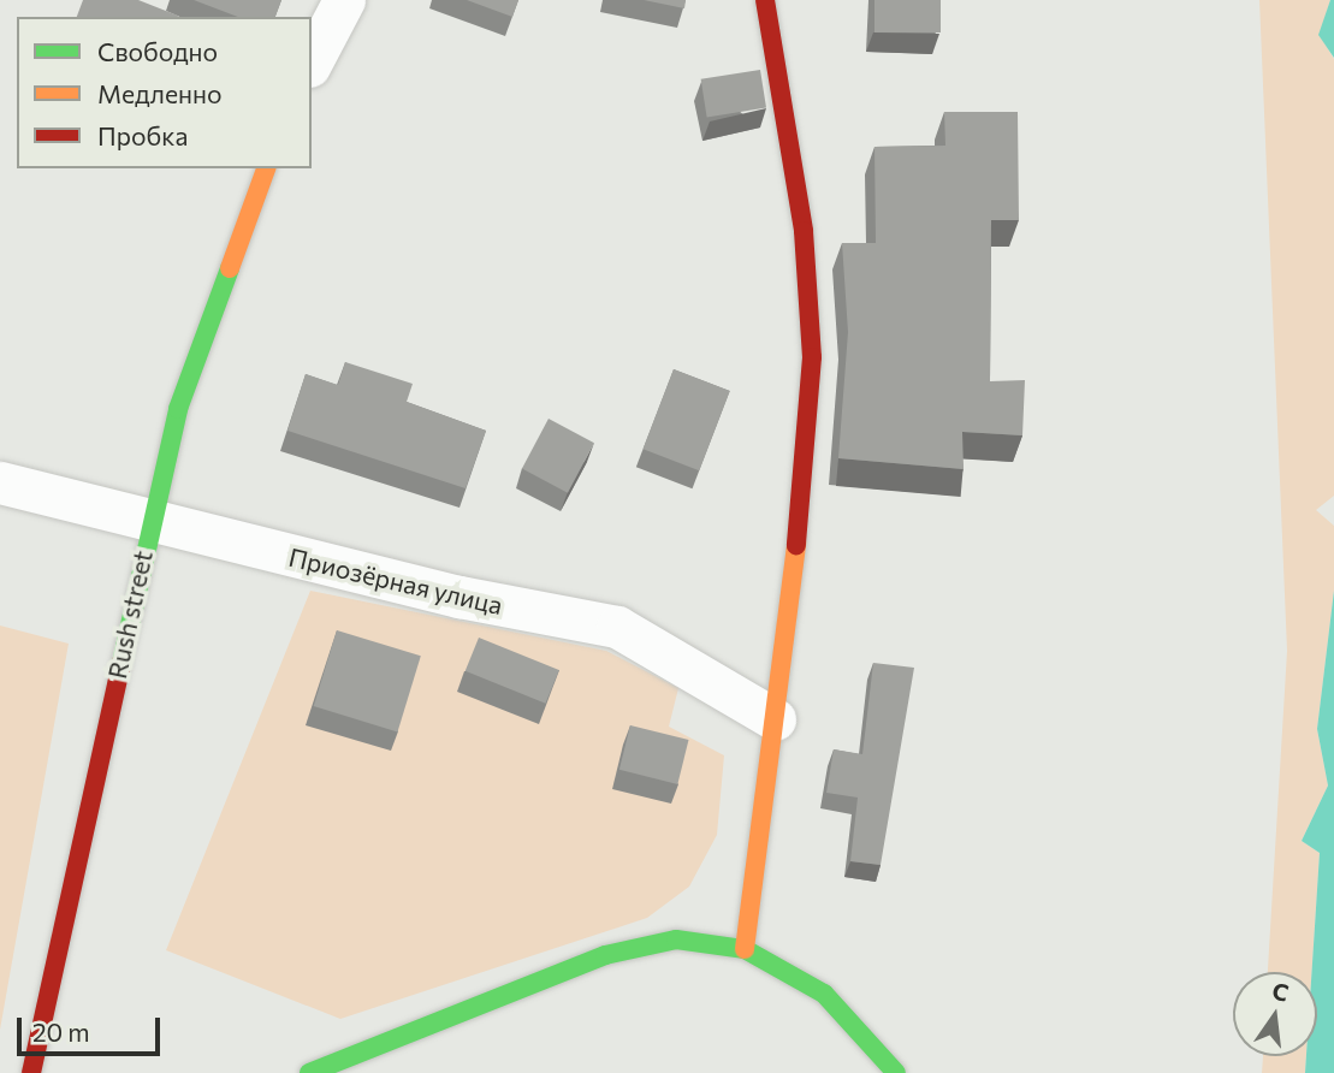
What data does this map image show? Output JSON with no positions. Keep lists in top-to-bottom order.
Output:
{
  "streets": {
    "street": ["Приозёрная улица", "Rush street"]
  },
  "crossings": [
    ["Приозёрная улица", "Rush street"]
  ],
  "legend": ["Свободно", "Медленно", "Пробка"],
  "scale_bar": "20 m",
  "north": "top"
}
